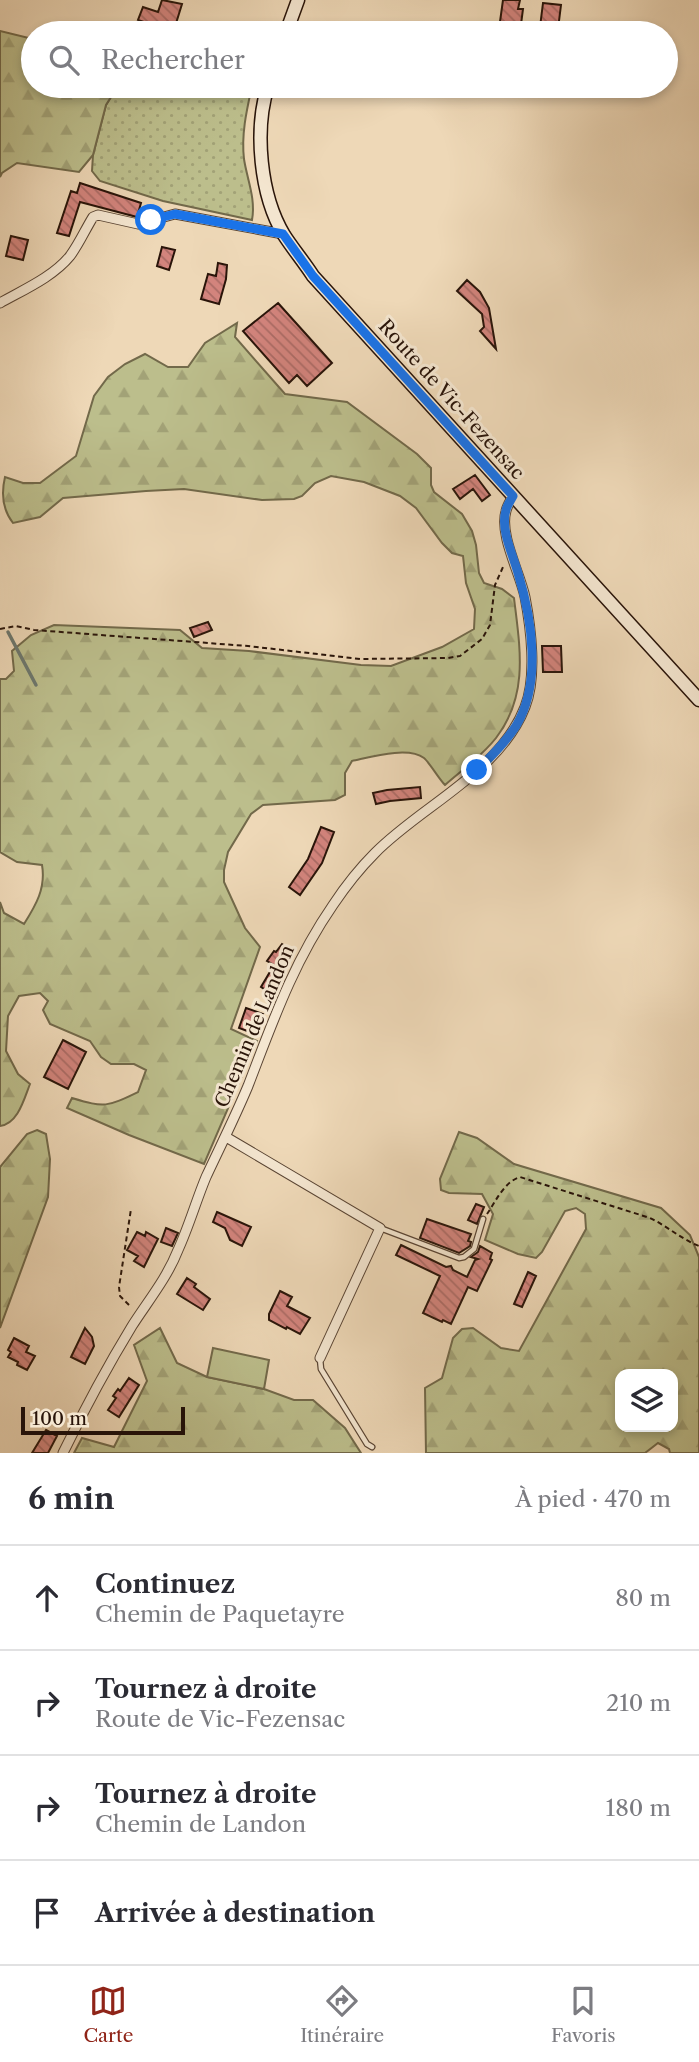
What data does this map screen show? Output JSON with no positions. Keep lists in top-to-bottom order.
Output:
{
  "streets": {
    "main road": ["Route de Vic-Fezensac"],
    "street": ["Chemin de Landon"]
  },
  "crossings": [
    ["Route de Vic-Fezensac", "Chemin de Landon"]
  ],
  "scale_bar": "100 m",
  "page": {
    "search": "Rechercher",
    "scale": "100 m",
    "heading": ["6 min", "À pied · 470 m"],
    "list": [
      ["Continuez", "Chemin de Paquetayre", "80 m"],
      ["Tournez à droite", "Route de Vic-Fezensac", "210 m"],
      ["Tournez à droite", "Chemin de Landon", "180 m"],
      "Arrivée à destination"
    ],
    "nav": ["Carte", "Itinéraire", "Favoris"]
  }
}
